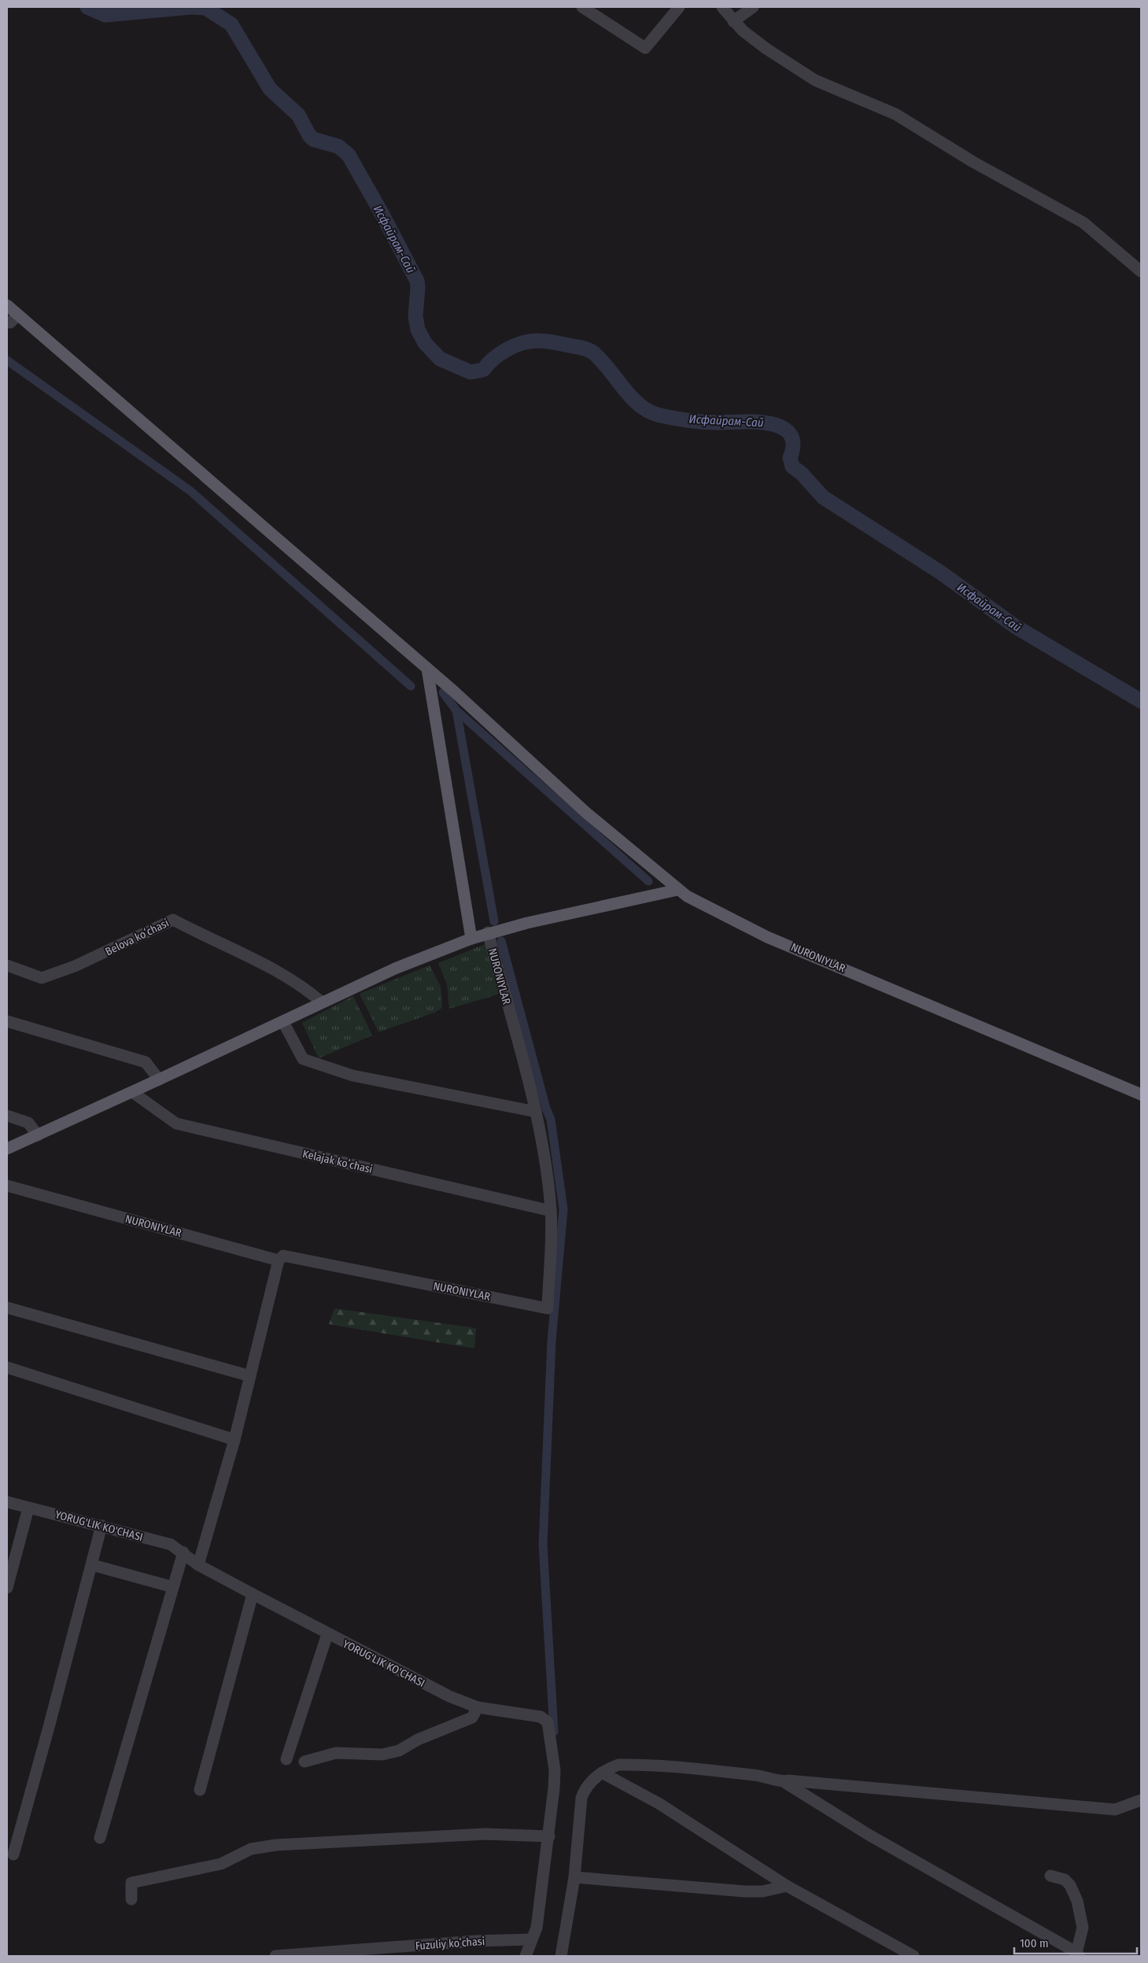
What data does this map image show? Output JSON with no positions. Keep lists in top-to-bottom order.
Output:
{
  "streets": {
    "main road": ["NURONIYLAR"],
    "street": [
      "Belova koʻchasi",
      "Kelajak koʻchasi",
      "YORUG'LIK KO'CHASI",
      "Fuzuliy koʻchasi"
    ]
  },
  "crossings": [
    ["Belova koʻchasi", "NURONIYLAR"],
    ["NURONIYLAR", "Kelajak koʻchasi"],
    ["YORUG'LIK KO'CHASI", "Fuzuliy koʻchasi"]
  ],
  "water": ["Исфайрам-Сай"],
  "scale_bar": "100 m"
}
